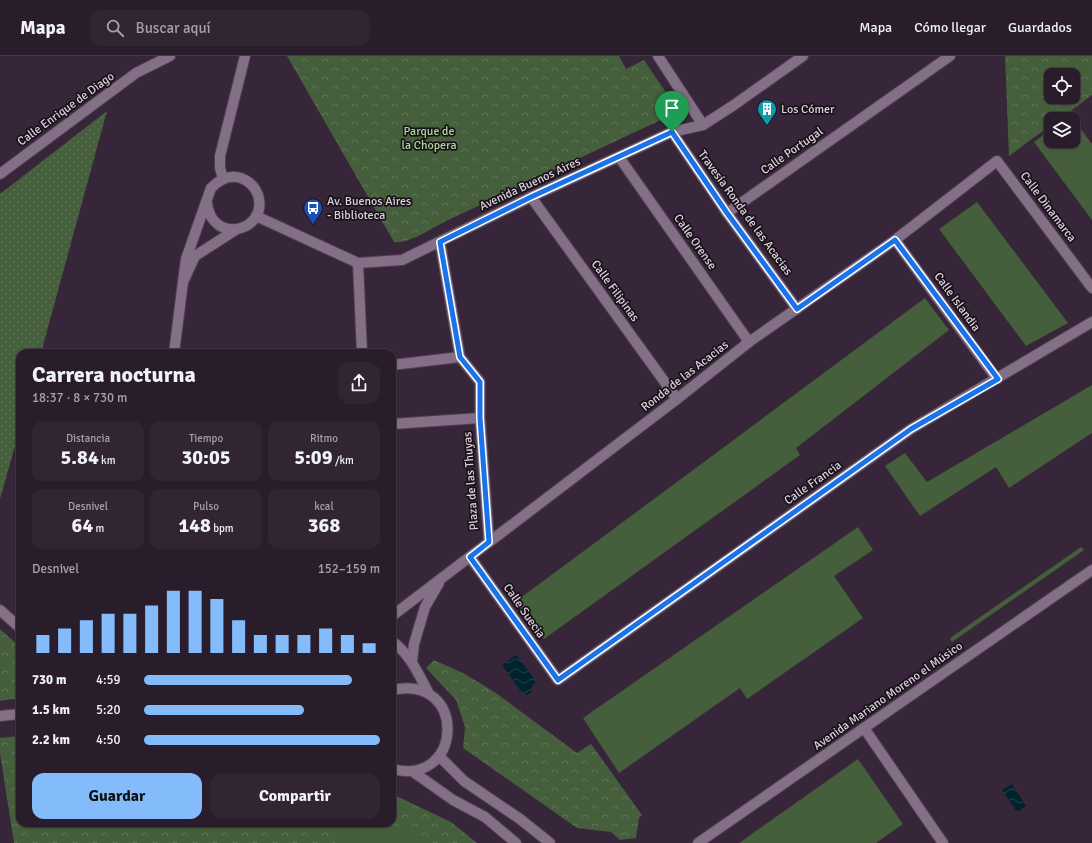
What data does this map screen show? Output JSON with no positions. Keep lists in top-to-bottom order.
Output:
{
  "streets": {
    "street": [
      "Calle Enrique de Diago",
      "Calle Portugal",
      "Avenida Buenos Aires",
      "Calle Dinamarca",
      "Travesía Ronda de las Acacias",
      "Calle Orense",
      "Calle Filipinas",
      "Calle Islandia",
      "Ronda de las Acacias",
      "Plaza de las Thuyas",
      "Calle Francia",
      "Calle Suecia",
      "Avenida Mariano Moreno el Músico"
    ]
  },
  "crossings": [
    ["Calle Portugal", "Travesía Ronda de las Acacias"],
    ["Avenida Buenos Aires", "Travesía Ronda de las Acacias"],
    ["Avenida Buenos Aires", "Calle Orense"],
    ["Avenida Buenos Aires", "Calle Filipinas"],
    ["Avenida Buenos Aires", "Plaza de las Thuyas"],
    ["Calle Dinamarca", "Ronda de las Acacias"],
    ["Travesía Ronda de las Acacias", "Ronda de las Acacias"],
    ["Calle Orense", "Ronda de las Acacias"],
    ["Calle Filipinas", "Ronda de las Acacias"],
    ["Calle Islandia", "Ronda de las Acacias"],
    ["Calle Islandia", "Calle Francia"],
    ["Ronda de las Acacias", "Plaza de las Thuyas"],
    ["Ronda de las Acacias", "Calle Suecia"],
    ["Calle Francia", "Calle Suecia"]
  ],
  "parks": ["Parque de la Chopera"],
  "places": {
    "building": ["Los Cómer"],
    "bus stop": ["Av. Buenos Aires - Biblioteca"]
  },
  "page": {
    "header": "Mapa",
    "search": "Buscar aquí",
    "nav": ["Mapa", "Cómo llegar", "Guardados"],
    "heading": ["Carrera nocturna", "18:37 · 8 × 730 m"],
    "stats": [
      ["Distancia", "5.84 km"],
      ["Tiempo", "30:05"],
      ["Ritmo", "5:09 /km"],
      ["Desnivel", "64 m"],
      ["Pulso", "148 bpm"],
      ["kcal", "368"]
    ],
    "chart": ["Desnivel", "152–159 m"],
    "list": [
      {
        "name": "730 m",
        "note": "4:59"
      },
      {
        "name": "1.5 km",
        "note": "5:20"
      },
      {
        "name": "2.2 km",
        "note": "4:50"
      }
    ],
    "buttons": ["Guardar", "Compartir"]
  }
}
